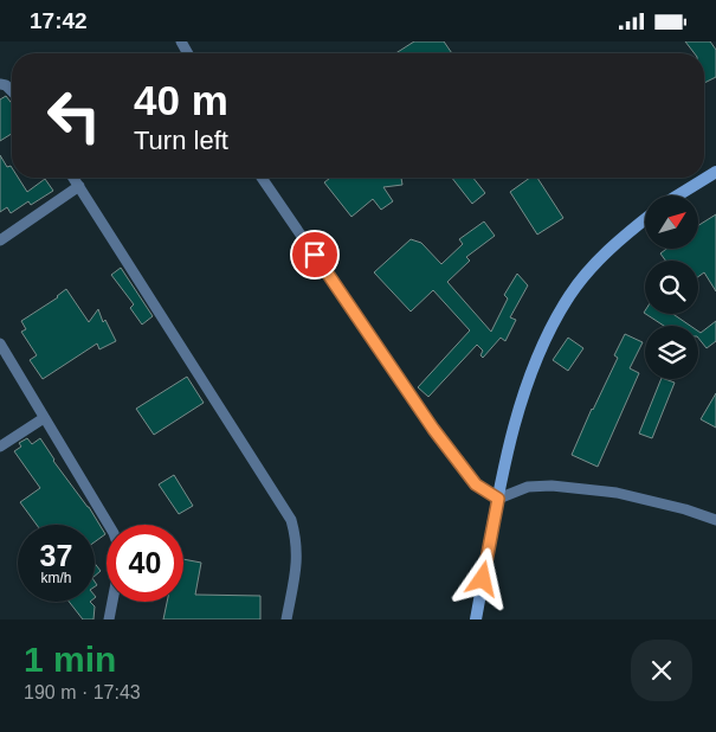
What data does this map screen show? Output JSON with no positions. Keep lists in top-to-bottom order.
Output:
{
  "north": "top right",
  "page": {
    "status": "17:42",
    "turn": ["40 m", "Turn left"],
    "speed": "37 km/h",
    "limit": "40",
    "heading": ["1 min", "190 m · 17:43"]
  }
}
